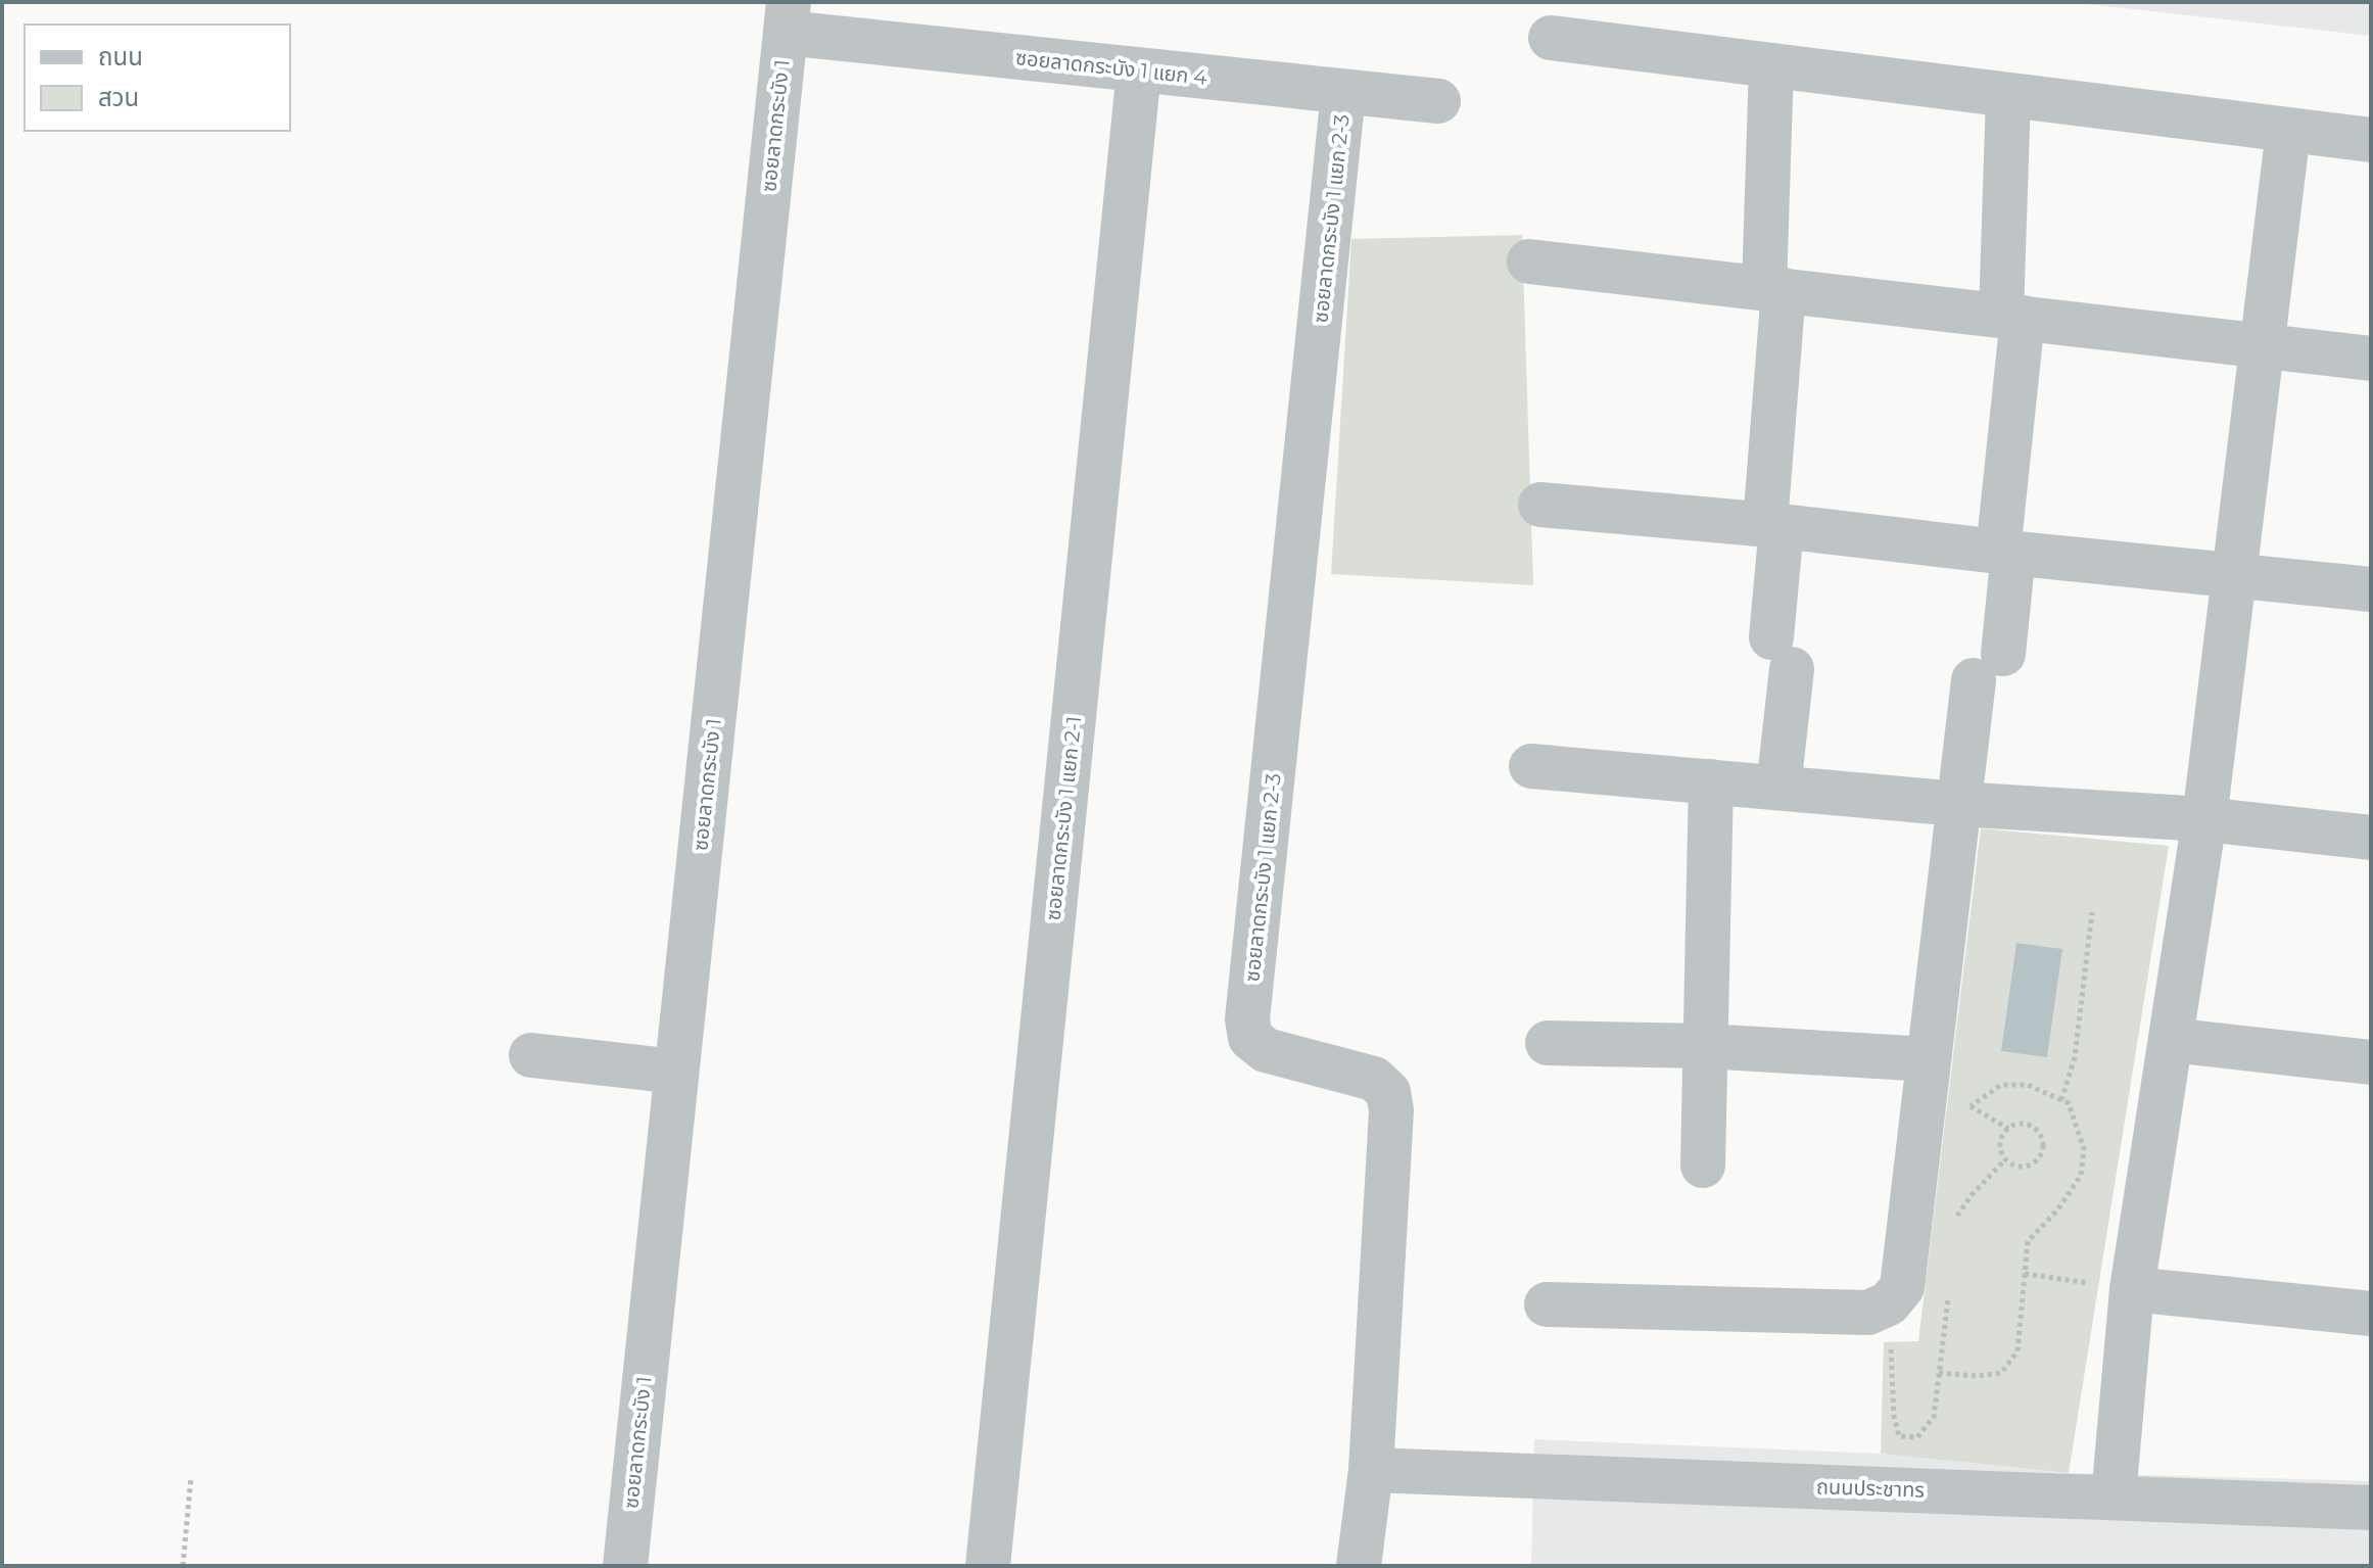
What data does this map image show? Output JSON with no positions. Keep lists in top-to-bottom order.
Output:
{
  "streets": {
    "street": [
      "ซอยลาดกระบัง 1 แยก 4",
      "ซอยลาดกระบัง 1",
      "ซอยลาดกระบัง 1 แยก 2-3",
      "ซอยลาดกระบัง 1 แยก 2-1",
      "ถนนประชาทร"
    ]
  },
  "crossings": [
    ["ซอยลาดกระบัง 1 แยก 4", "ซอยลาดกระบัง 1"],
    ["ซอยลาดกระบัง 1 แยก 4", "ซอยลาดกระบัง 1 แยก 2-3"],
    ["ซอยลาดกระบัง 1 แยก 4", "ซอยลาดกระบัง 1 แยก 2-1"],
    ["ซอยลาดกระบัง 1 แยก 2-3", "ถนนประชาทร"]
  ],
  "legend": ["ถนน", "สวน"]
}
